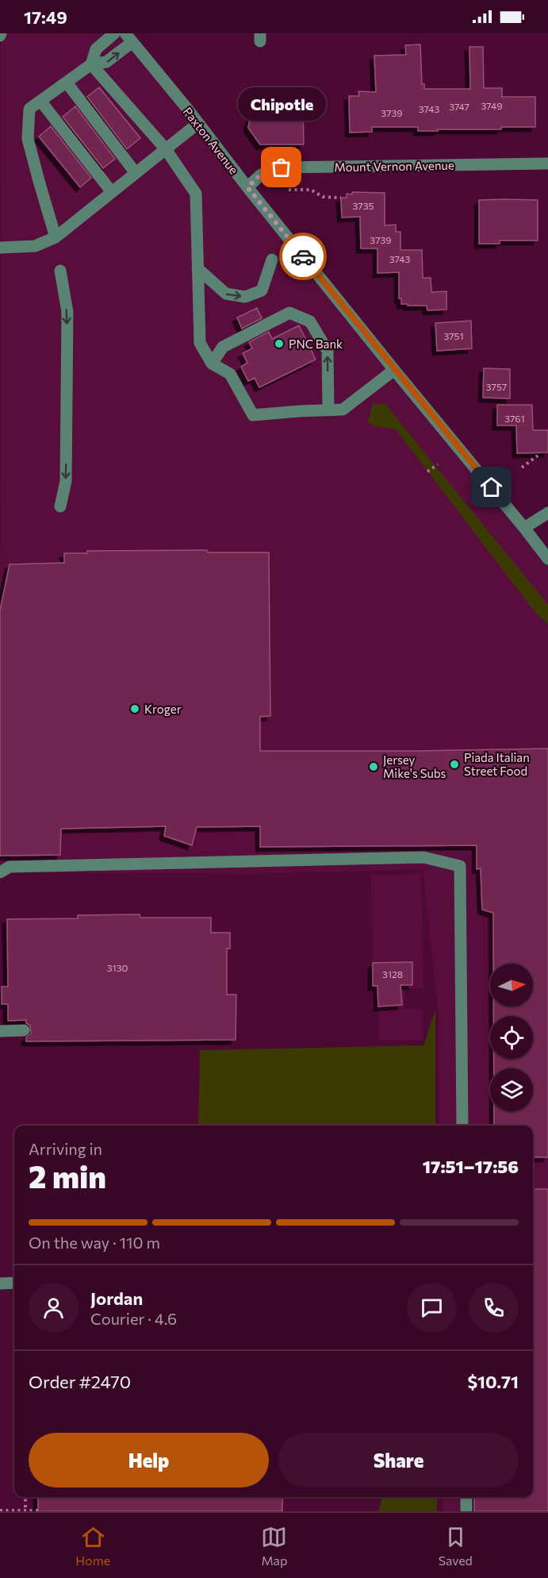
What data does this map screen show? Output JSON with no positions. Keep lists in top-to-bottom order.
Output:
{
  "streets": {
    "street": ["Paxton Avenue", "Mount Vernon Avenue"]
  },
  "crossings": [
    ["Paxton Avenue", "Mount Vernon Avenue"]
  ],
  "places": [
    "Chipotle",
    "PNC Bank",
    "Kroger",
    "Piada Italian Street Food",
    "Jersey Mike's Subs"
  ],
  "house_numbers": [
    "3749",
    "3747",
    "3743",
    "3739",
    "3735",
    "3739",
    "3743",
    "3751",
    "3757",
    "3761",
    "3130",
    "3128"
  ],
  "north": "right",
  "page": {
    "status": "17:49",
    "bubble": "Chipotle",
    "heading": ["2 min", "Arriving in", "17:51–17:56"],
    "panel": [
      "Jordan",
      "Courier · 4.6",
      "Order #2470",
      "$10.71"
    ],
    "bar": "On the way · 110 m",
    "buttons": ["Help", "Share"],
    "tabs": ["Home", "Map", "Saved"]
  }
}
